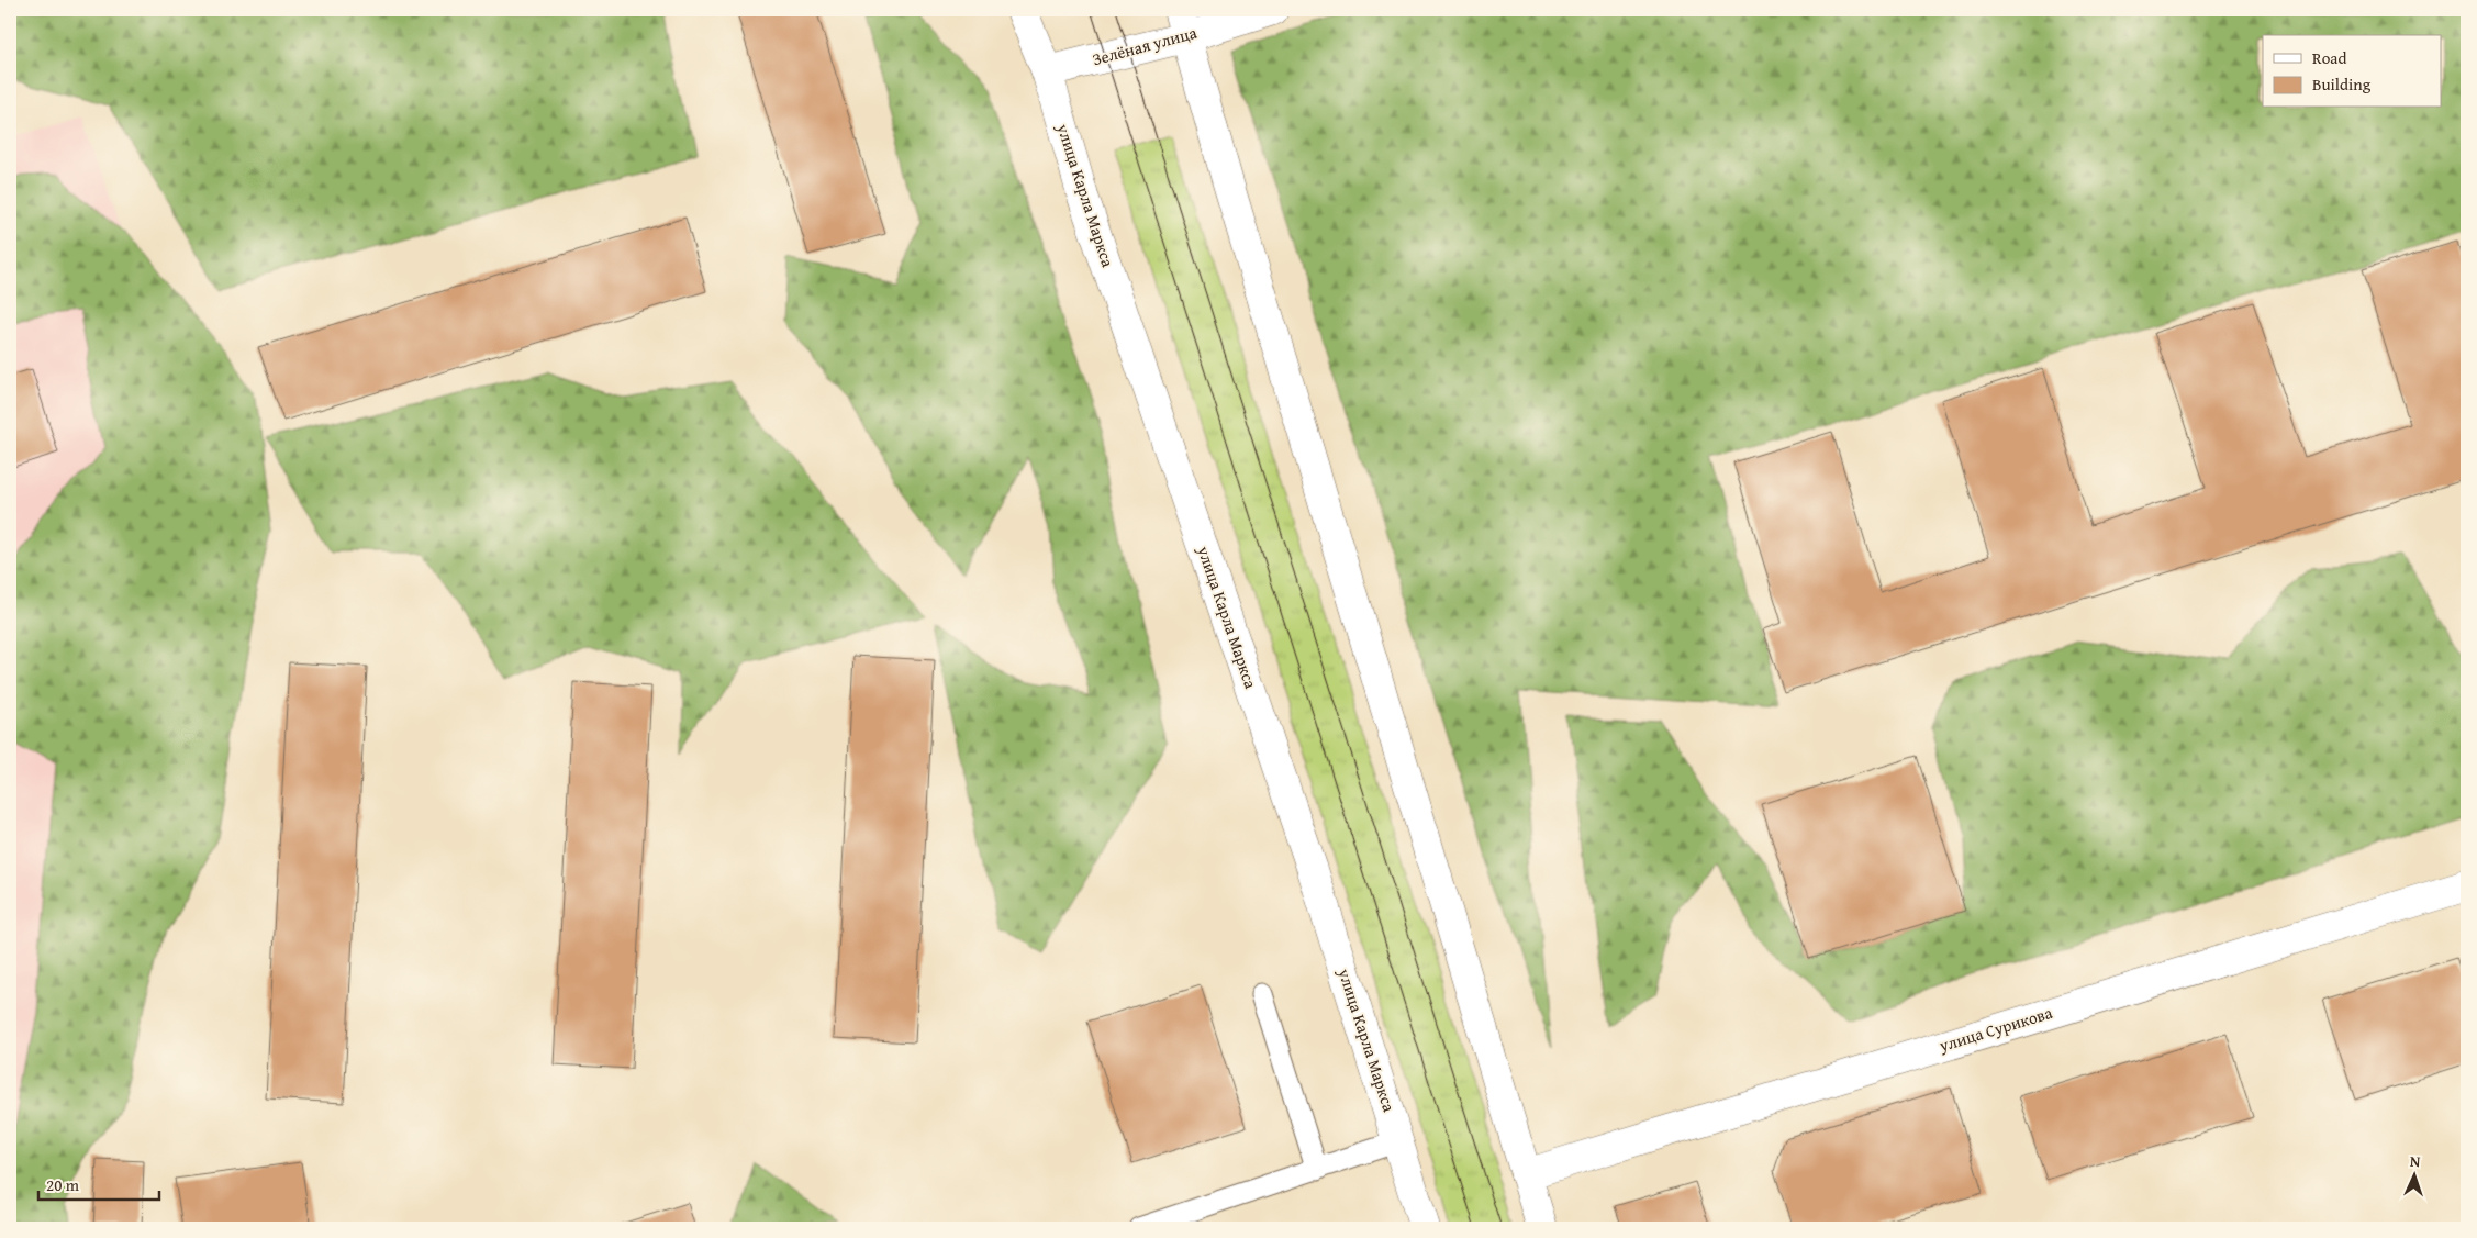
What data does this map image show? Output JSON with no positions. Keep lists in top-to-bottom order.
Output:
{
  "streets": {
    "street": ["Зелёная улица", "улица Карла Маркса", "улица Сурикова"]
  },
  "crossings": [
    ["Зелёная улица", "улица Карла Маркса"]
  ],
  "legend": ["Road", "Building"],
  "scale_bar": "20 m",
  "north": "top"
}
